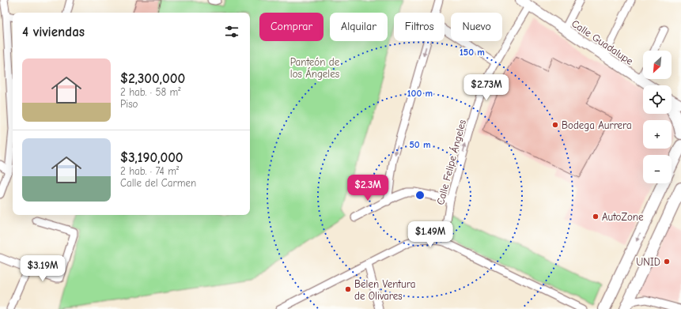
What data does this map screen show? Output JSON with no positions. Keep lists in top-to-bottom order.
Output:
{
  "streets": {
    "street": ["Calle Guadalupe", "Calle Felipe Ángeles"]
  },
  "crossings": [
    ["Calle Guadalupe", "Calle Felipe Ángeles"]
  ],
  "parks": ["Panteón de los Ángeles"],
  "places": [
    "Bodega Aurrera",
    "AutoZone",
    "UNID",
    "Belen Ventura de Olivares"
  ],
  "north": "bottom left",
  "page": {
    "chip": [
      "Comprar",
      "Alquilar",
      "Filtros",
      "Nuevo"
    ],
    "heading": "4 viviendas",
    "map_buttons": ["+", "−"],
    "list": [
      {
        "name": "$2,300,000",
        "note": "2 hab. · 58 m² · Piso"
      },
      {
        "name": "$3,190,000",
        "note": "2 hab. · 74 m² · Calle del Carmen"
      }
    ],
    "price": [
      "$2.73M",
      "$2.3M",
      "$1.49M",
      "$3.19M"
    ]
  },
  "rings": ["150 m", "100 m", "50 m"]
}
